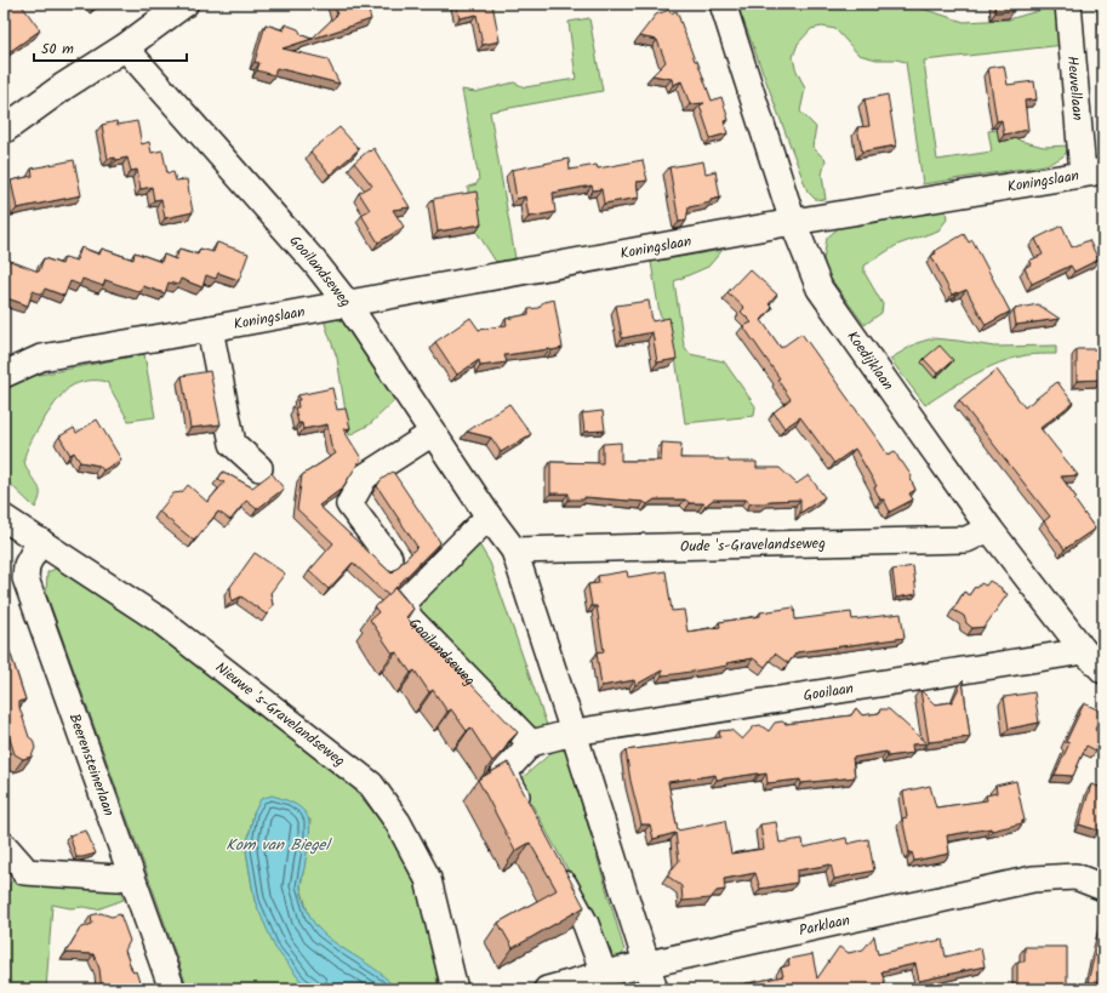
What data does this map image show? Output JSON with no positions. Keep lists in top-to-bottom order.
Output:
{
  "streets": {
    "street": [
      "Heuvellaan",
      "Koningslaan",
      "Gooilandseweg",
      "Koedijklaan",
      "Oude 's-Gravelandseweg",
      "Gooilaan",
      "Nieuwe 's-Gravelandseweg",
      "Beerensteinerlaan",
      "Parklaan"
    ]
  },
  "crossings": [
    ["Heuvellaan", "Koningslaan"],
    ["Koningslaan", "Gooilandseweg"],
    ["Koningslaan", "Koedijklaan"],
    ["Gooilandseweg", "Oude 's-Gravelandseweg"],
    ["Gooilandseweg", "Gooilaan"],
    ["Gooilandseweg", "Parklaan"],
    ["Koedijklaan", "Oude 's-Gravelandseweg"],
    ["Koedijklaan", "Gooilaan"],
    ["Nieuwe 's-Gravelandseweg", "Beerensteinerlaan"]
  ],
  "water": ["Kom van Biegel"],
  "scale_bar": "50 m"
}
